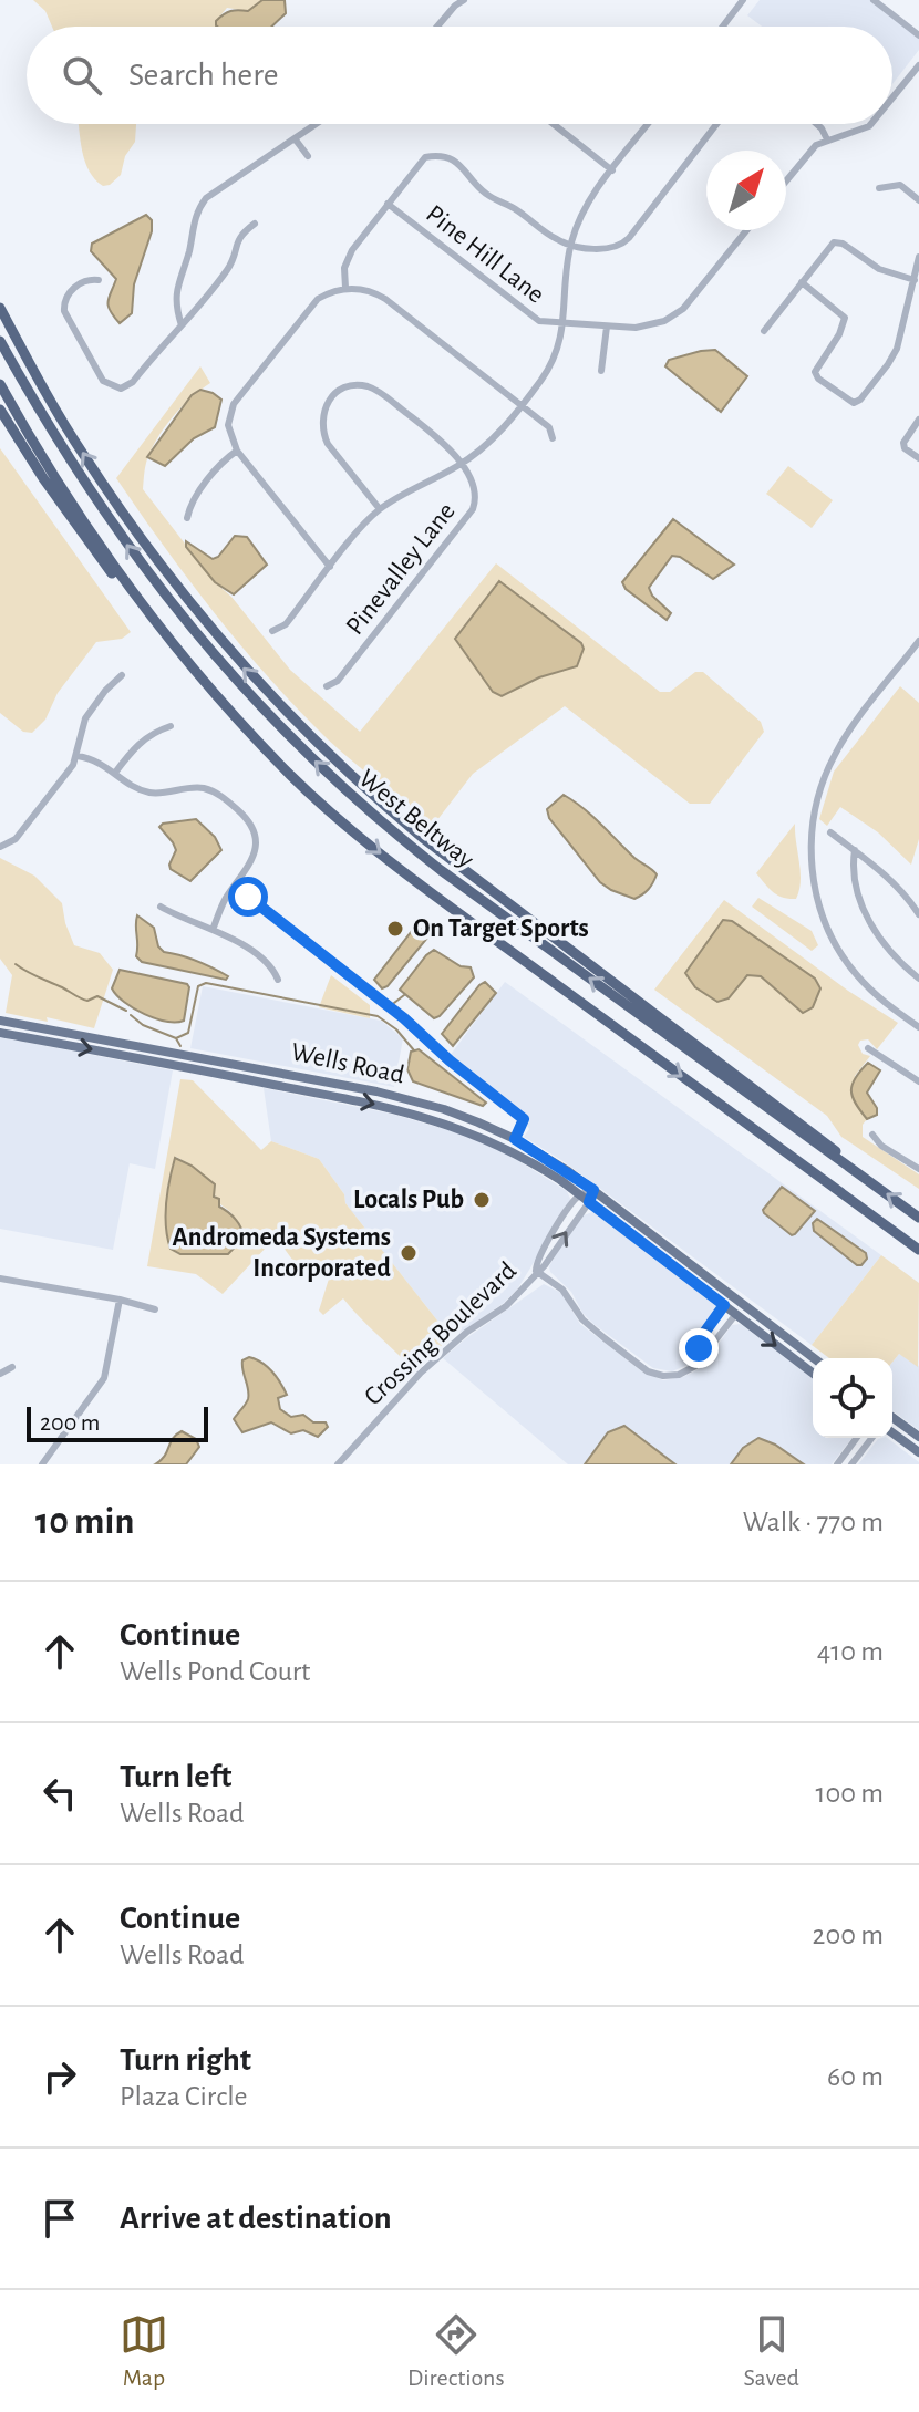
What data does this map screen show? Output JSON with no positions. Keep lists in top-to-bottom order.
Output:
{
  "streets": {
    "highway": ["West Beltway"],
    "main road": ["Wells Road"],
    "street": ["Pine Hill Lane", "Pinevalley Lane", "Crossing Boulevard"]
  },
  "crossings": [
    ["Wells Road", "Crossing Boulevard"]
  ],
  "places": ["On Target Sports", "Locals Pub", "Andromeda Systems Incorporated"],
  "scale_bar": "200 m",
  "north": "top right",
  "page": {
    "search": "Search here",
    "scale": "200 m",
    "heading": ["10 min", "Walk · 770 m"],
    "list": [
      ["Continue", "Wells Pond Court", "410 m"],
      ["Turn left", "Wells Road", "100 m"],
      ["Continue", "Wells Road", "200 m"],
      ["Turn right", "Plaza Circle", "60 m"],
      "Arrive at destination"
    ],
    "nav": ["Map", "Directions", "Saved"]
  }
}
